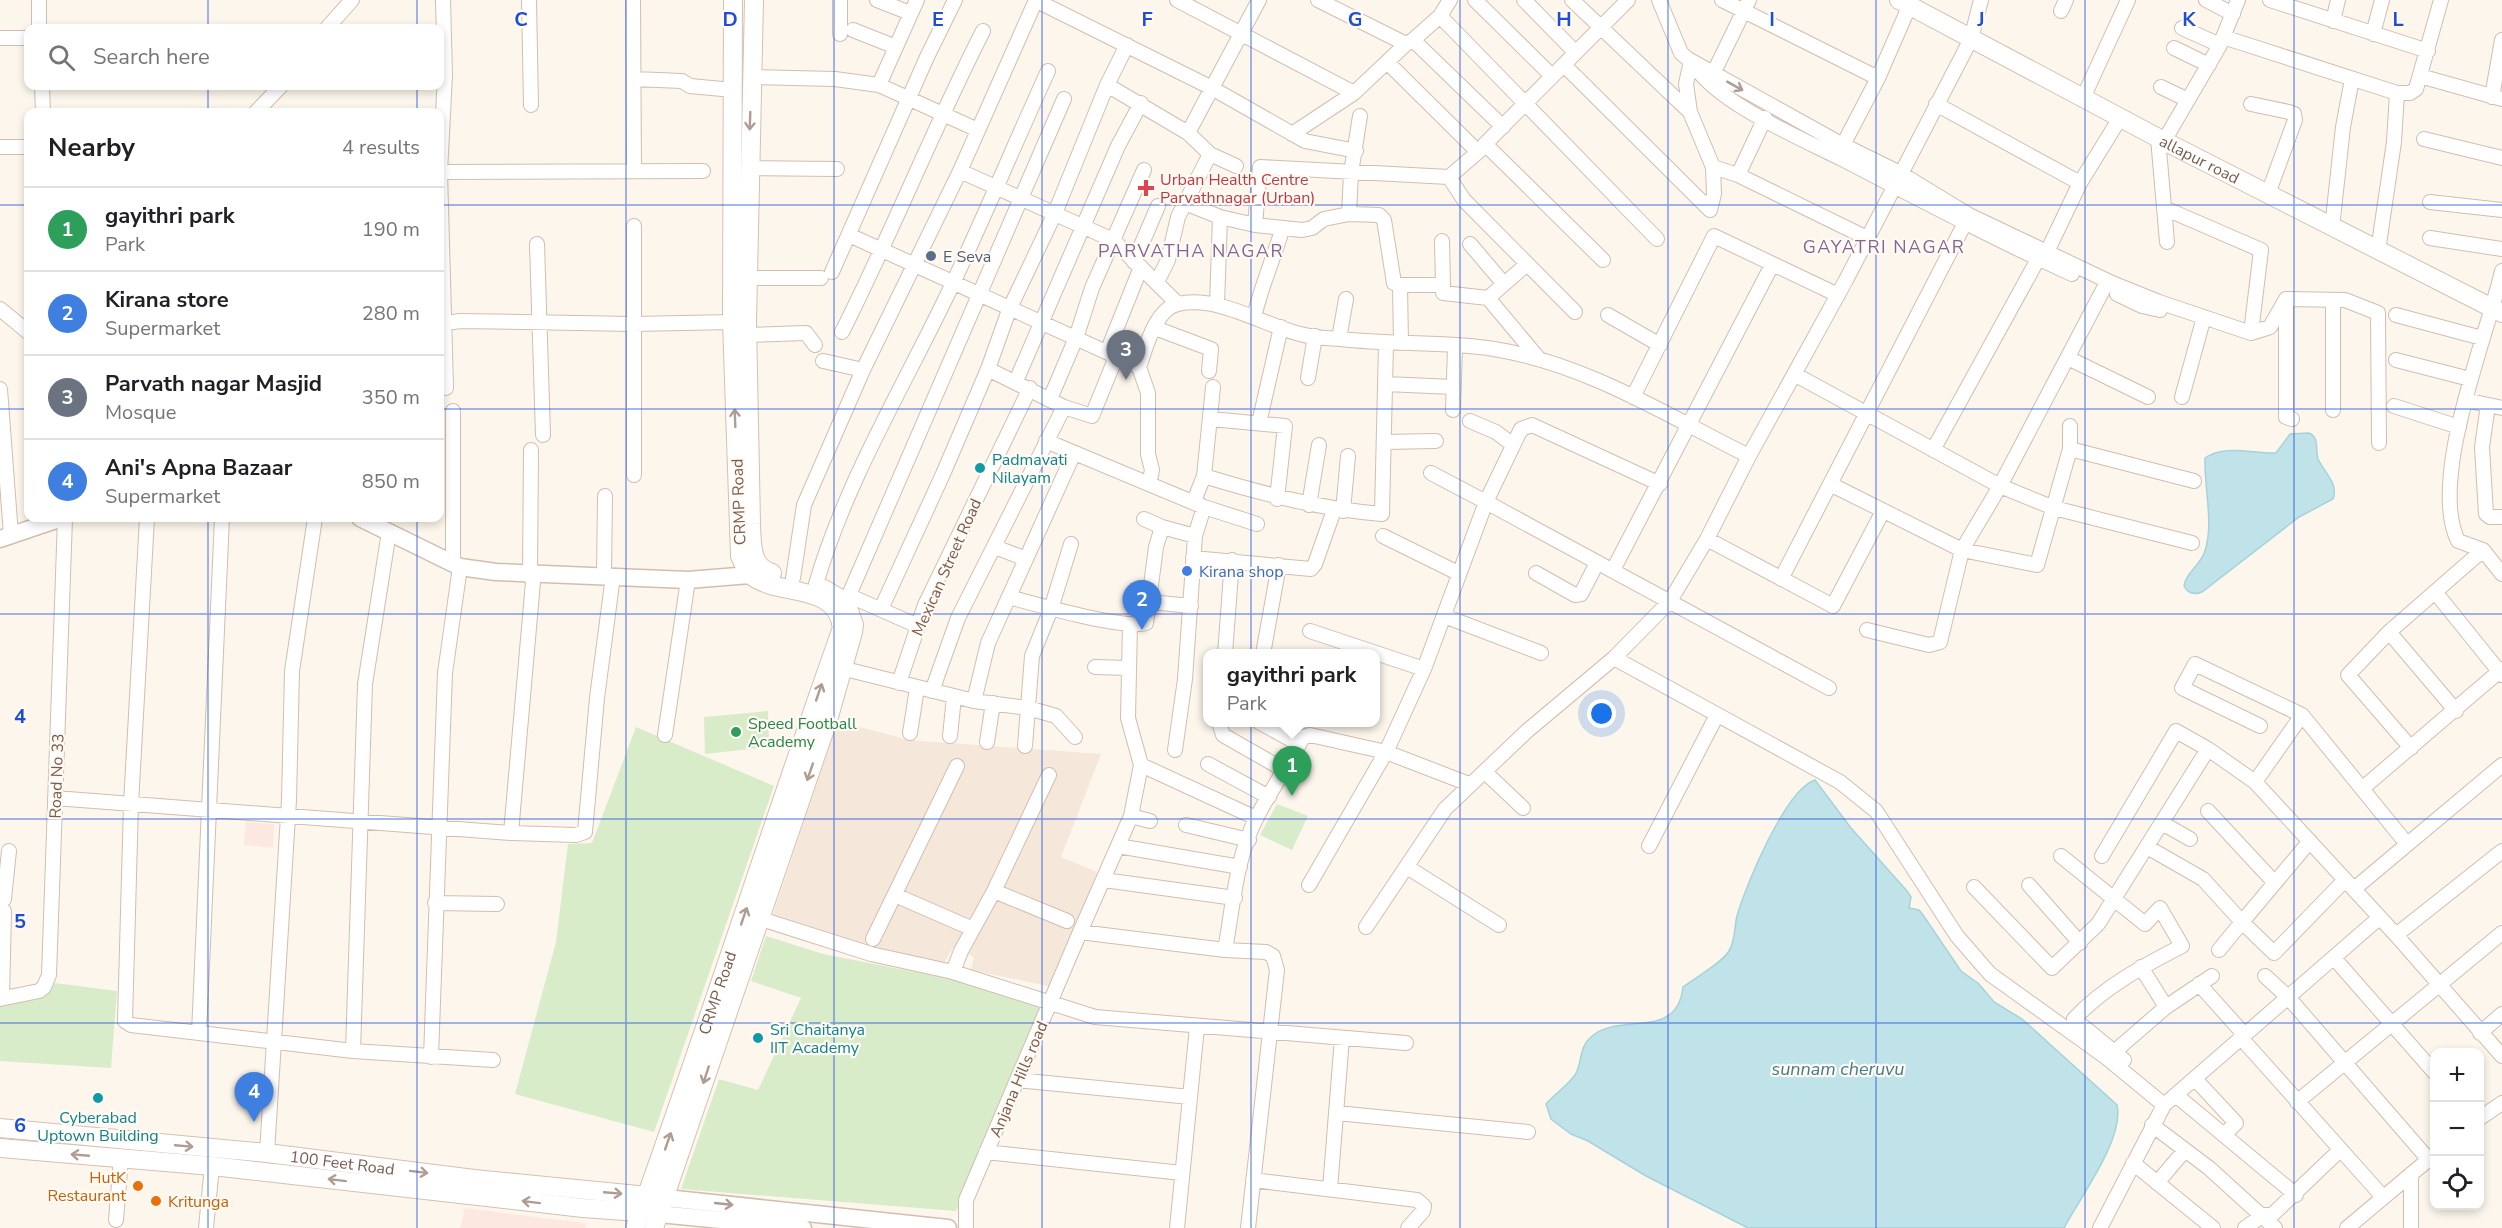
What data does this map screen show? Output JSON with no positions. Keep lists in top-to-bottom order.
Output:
{
  "streets": {
    "main road": ["allapur road", "CRMP Road", "100 Feet Road"],
    "street": ["Mexican Street Road", "Road No 33", "Anjana Hills road"]
  },
  "crossings": [
    ["CRMP Road", "100 Feet Road"]
  ],
  "districts": ["GAYATRI NAGAR", "PARVATHA NAGAR"],
  "water": ["sunnam cheruvu"],
  "places": {
    "health": ["Urban Health Centre Parvathnagar (Urban)"],
    "other": [
      "E Seva",
      "Padmavati Nilayam",
      "Kirana shop",
      "Speed Football Academy",
      "Sri Chaitanya IIT Academy",
      "Cyberabad Uptown Building",
      "HutK Restaurant",
      "Kritunga"
    ]
  },
  "page": {
    "search": "Search here",
    "heading": ["Nearby", "4 results"],
    "list": [
      {
        "mark": "1",
        "name": "gayithri park",
        "note": "Park",
        "value": "190 m"
      },
      {
        "mark": "2",
        "name": "Kirana store",
        "note": "Supermarket",
        "value": "280 m"
      },
      {
        "mark": "3",
        "name": "Parvath nagar Masjid",
        "note": "Mosque",
        "value": "350 m"
      },
      {
        "mark": "4",
        "name": "Ani's Apna Bazaar",
        "note": "Supermarket",
        "value": "850 m"
      }
    ],
    "pins": [
      "3",
      "2",
      "1",
      "4"
    ],
    "popup": ["gayithri park", "Park"],
    "map_buttons": ["+", "−"]
  },
  "grid": {
    "columns": [
      "C",
      "D",
      "E",
      "F",
      "G",
      "H",
      "I",
      "J",
      "K",
      "L"
    ],
    "rows": ["4", "5", "6"]
  }
}
